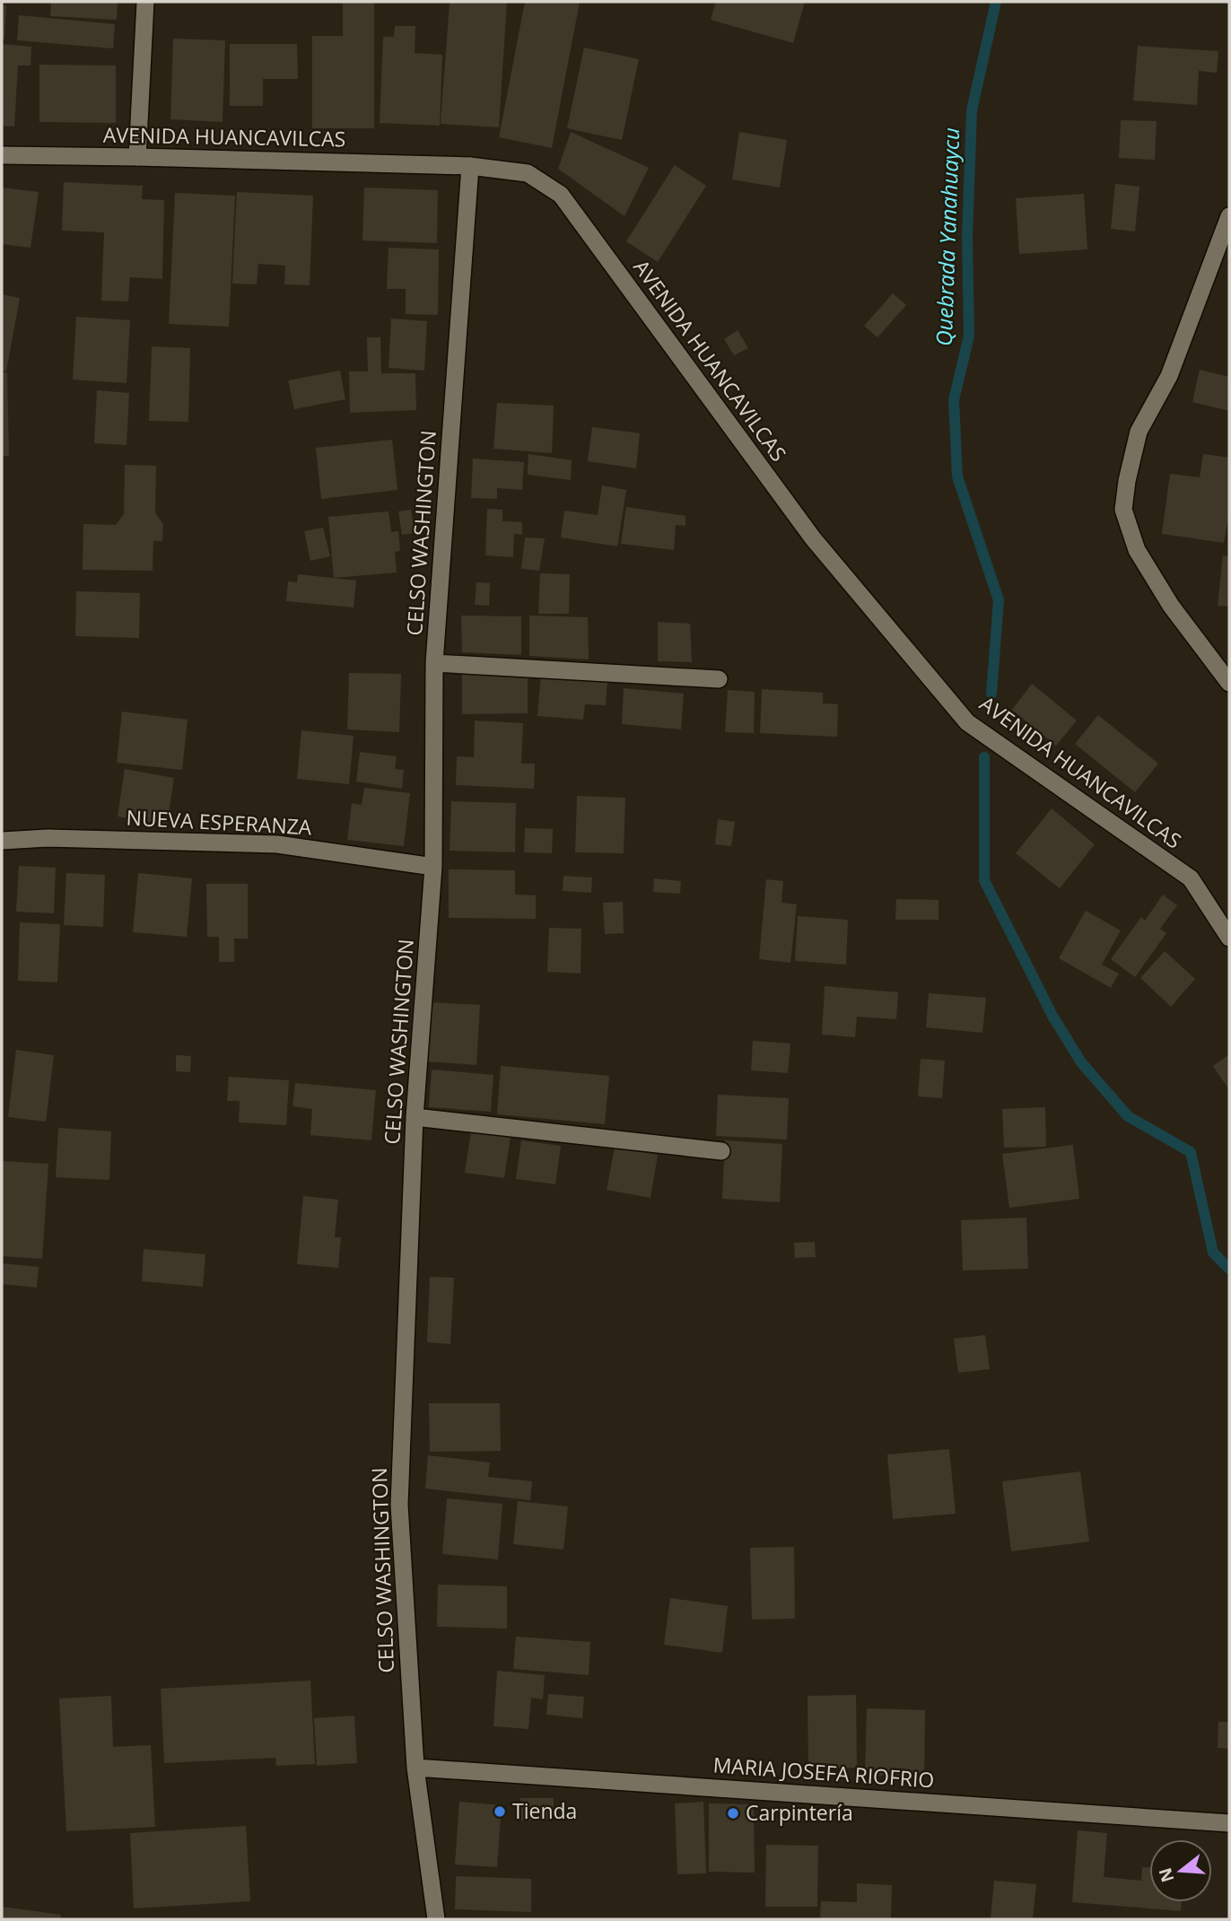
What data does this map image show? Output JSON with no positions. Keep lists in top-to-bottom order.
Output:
{
  "streets": {
    "street": [
      "AVENIDA HUANCAVILCAS",
      "CELSO WASHINGTON",
      "NUEVA ESPERANZA",
      "MARIA JOSEFA RIOFRIO"
    ]
  },
  "crossings": [
    ["AVENIDA HUANCAVILCAS", "CELSO WASHINGTON"],
    ["CELSO WASHINGTON", "NUEVA ESPERANZA"],
    ["CELSO WASHINGTON", "MARIA JOSEFA RIOFRIO"]
  ],
  "water": ["Quebrada Yanahuaycu"],
  "places": ["Tienda", "Carpintería"],
  "north": "left"
}
